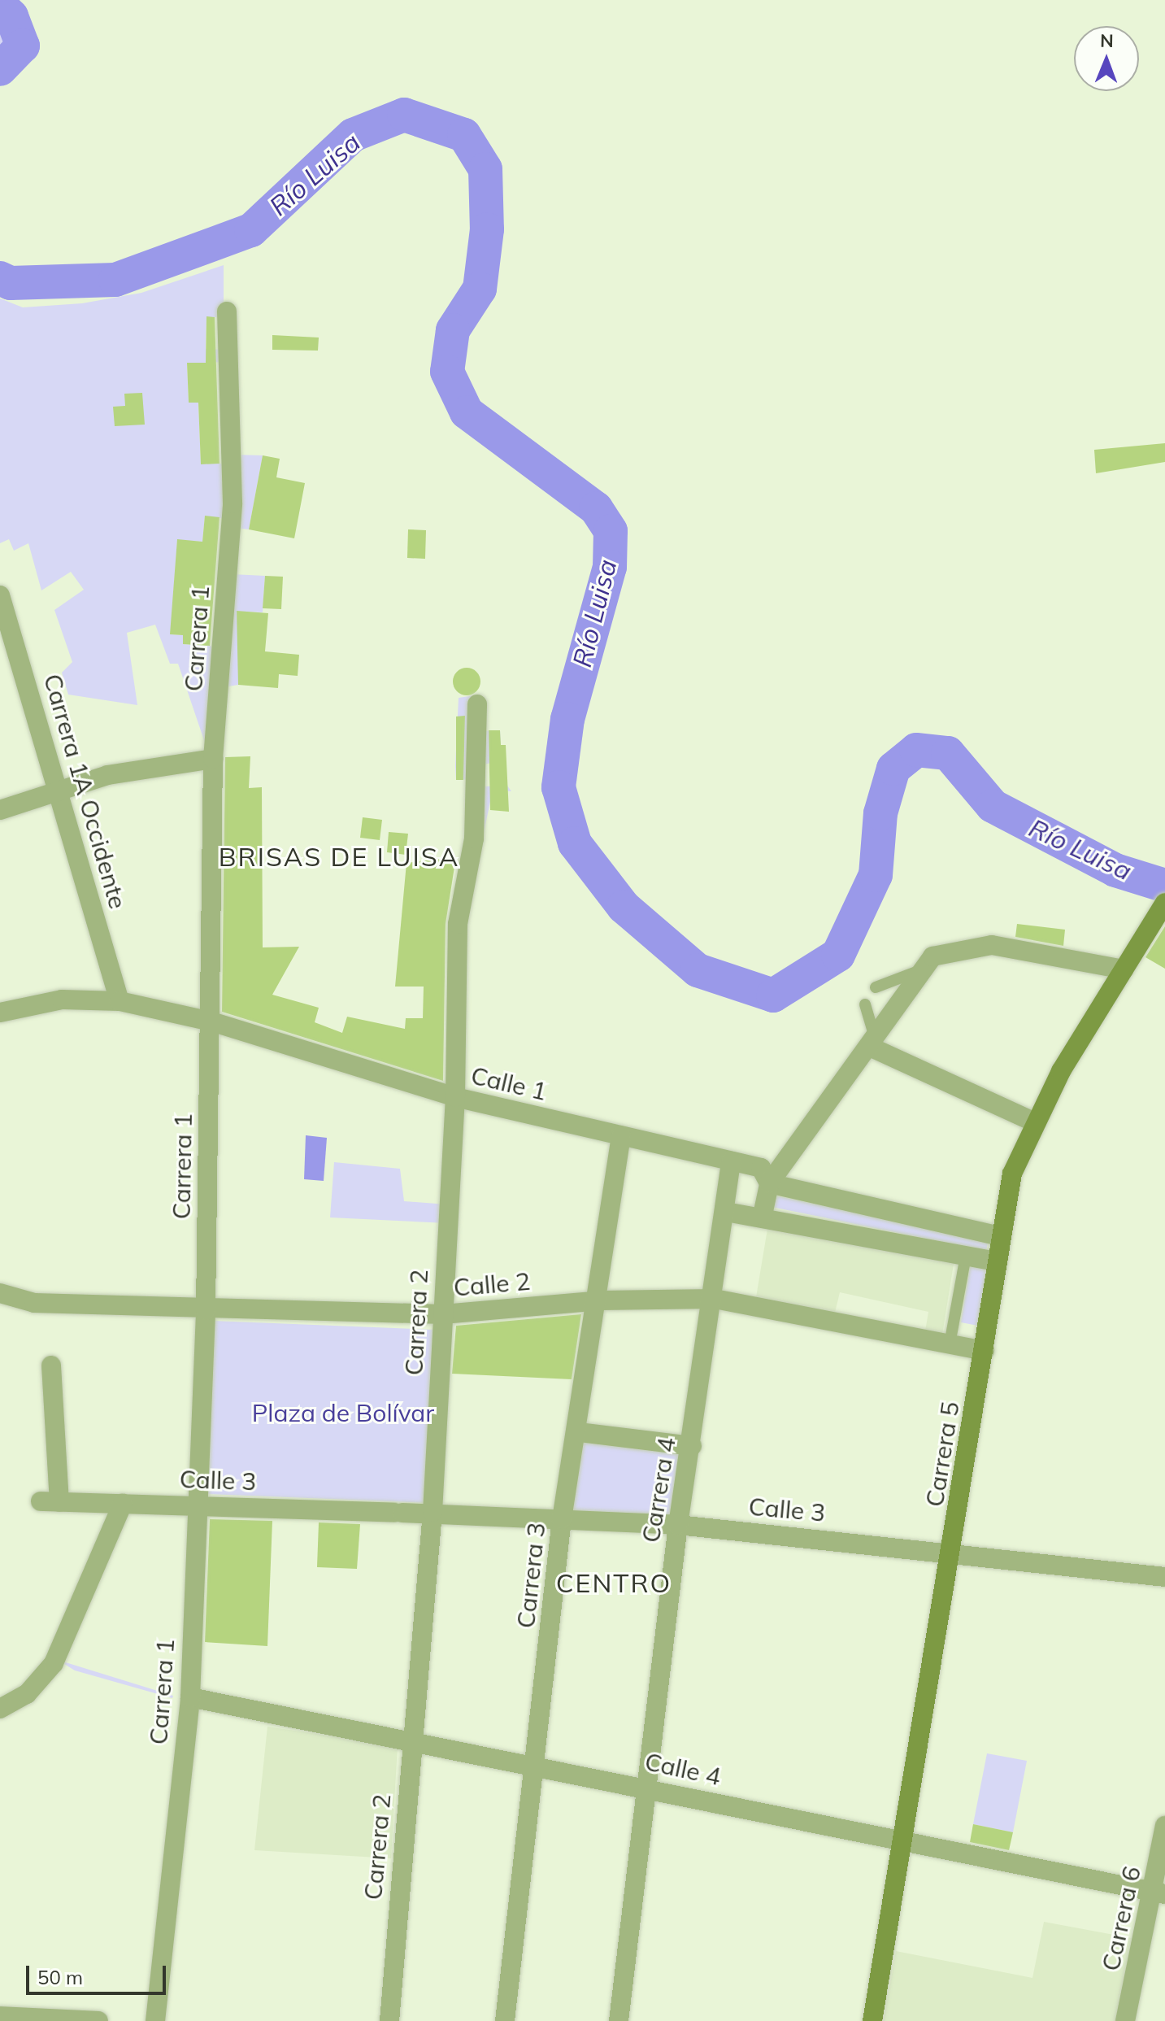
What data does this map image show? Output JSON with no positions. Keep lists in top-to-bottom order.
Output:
{
  "streets": {
    "main road": ["Carrera 5"],
    "street": [
      "Carrera 1",
      "Carrera 1A Occidente",
      "Calle 1",
      "Calle 2",
      "Carrera 2",
      "Calle 3",
      "Carrera 4",
      "Carrera 3",
      "Calle 4",
      "Carrera 6"
    ]
  },
  "crossings": [
    ["Carrera 1", "Calle 1"],
    ["Carrera 1", "Calle 2"],
    ["Carrera 1", "Calle 3"],
    ["Carrera 1", "Calle 4"],
    ["Carrera 1A Occidente", "Calle 1"],
    ["Calle 1", "Carrera 2"],
    ["Calle 1", "Carrera 5"],
    ["Calle 1", "Carrera 4"],
    ["Calle 1", "Carrera 3"],
    ["Calle 2", "Carrera 2"],
    ["Calle 2", "Carrera 5"],
    ["Calle 2", "Carrera 4"],
    ["Calle 2", "Carrera 3"],
    ["Carrera 2", "Calle 3"],
    ["Carrera 2", "Calle 4"],
    ["Carrera 5", "Calle 3"],
    ["Carrera 5", "Calle 4"],
    ["Calle 3", "Carrera 4"],
    ["Calle 3", "Carrera 3"],
    ["Carrera 4", "Calle 4"],
    ["Carrera 3", "Calle 4"],
    ["Calle 4", "Carrera 6"]
  ],
  "districts": ["BRISAS DE LUISA", "CENTRO"],
  "water": ["Río Luisa"],
  "parks": ["Plaza de Bolívar"],
  "scale_bar": "50 m",
  "north": "top"
}
